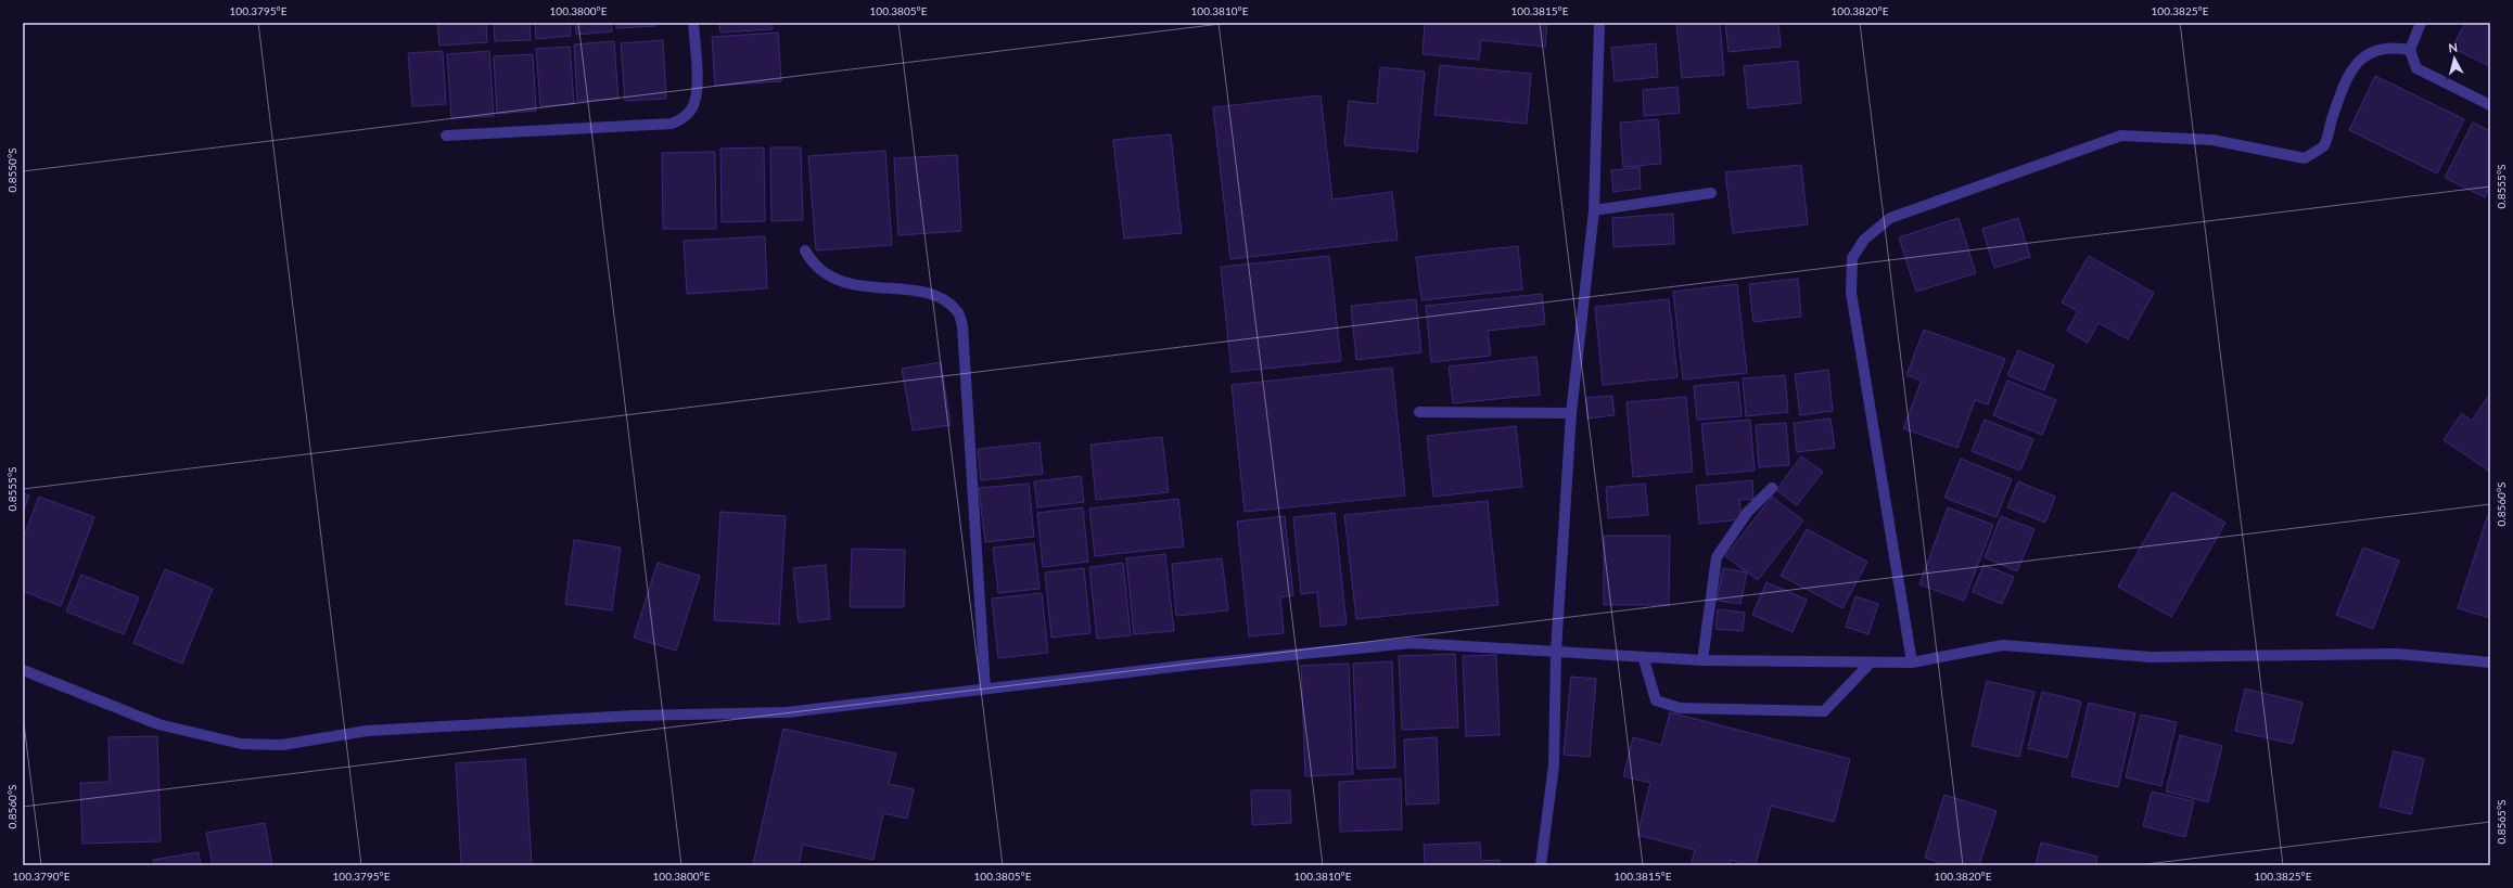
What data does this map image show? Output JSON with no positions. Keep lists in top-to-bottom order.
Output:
{
  "north": "top",
  "coordinates": [
    "100.3795°E",
    "100.3800°E",
    "100.3805°E",
    "100.3810°E",
    "100.3815°E",
    "100.3820°E",
    "100.3825°E",
    "0.8550°S",
    "0.8555°S",
    "0.8560°S",
    "0.8565°S",
    "100.3790°E"
  ]
}
